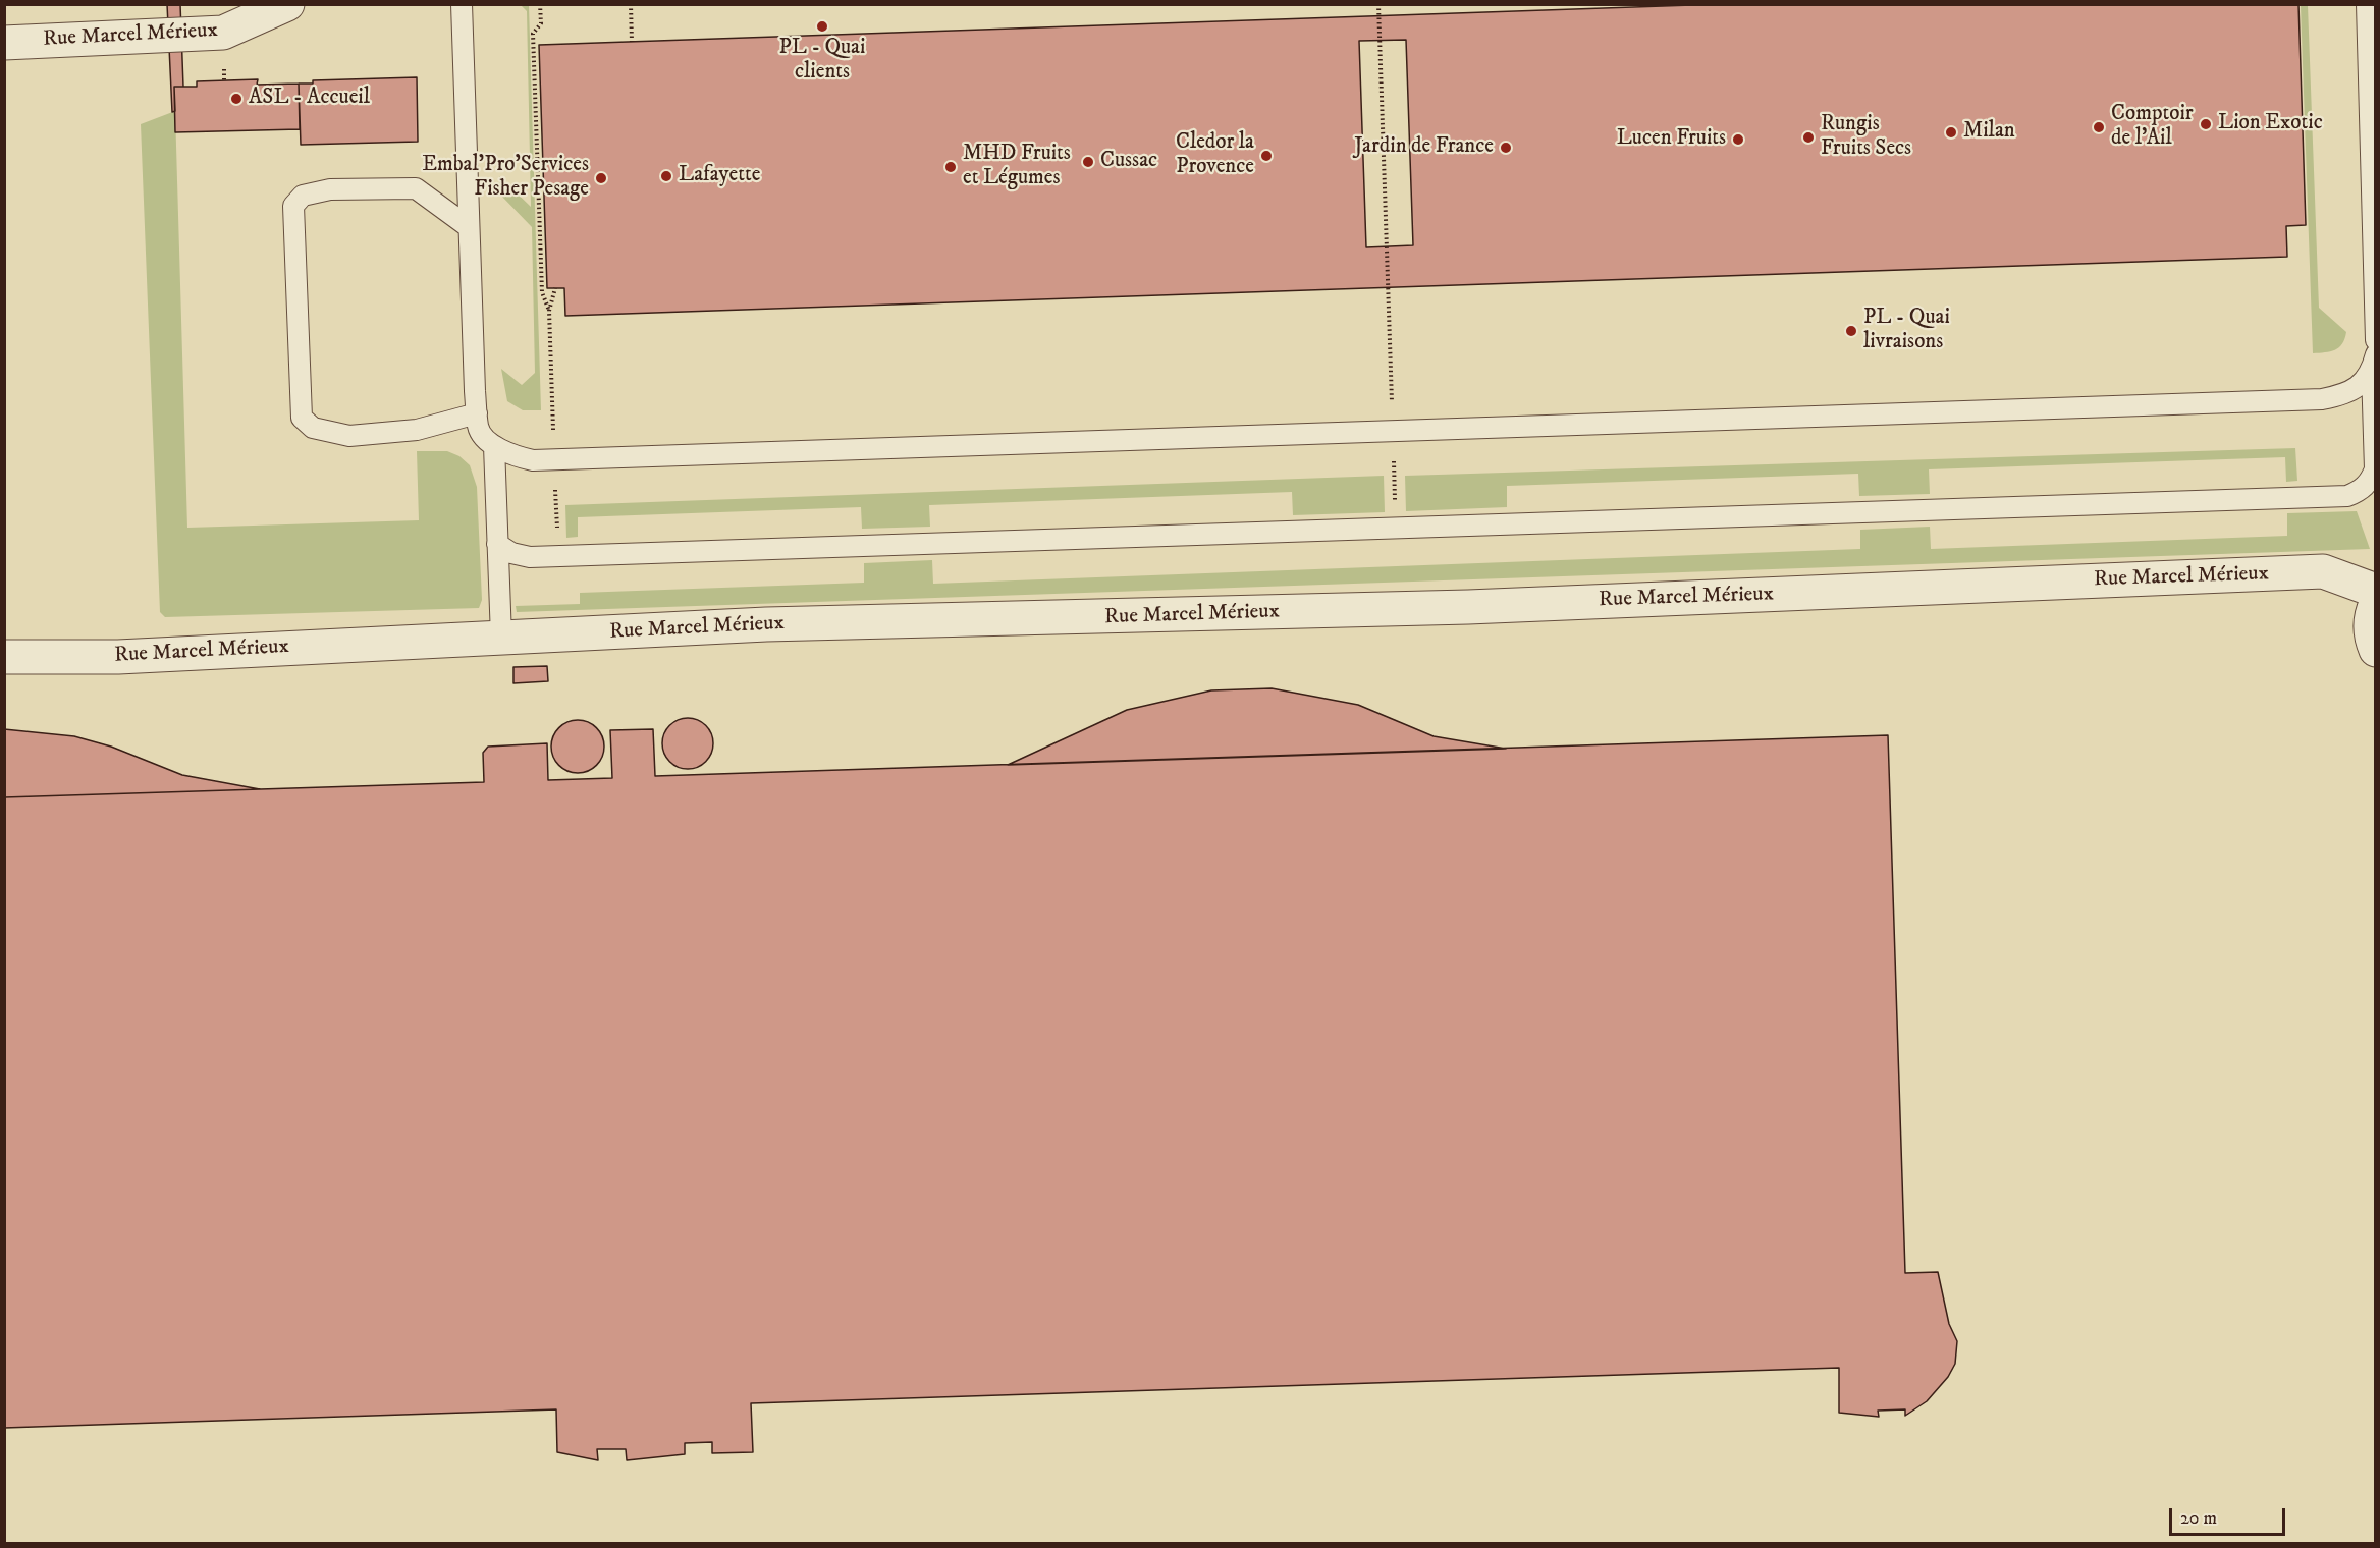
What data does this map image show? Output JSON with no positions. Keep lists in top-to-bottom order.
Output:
{
  "streets": {
    "street": ["Rue Marcel Mérieux"]
  },
  "places": [
    "PL - Quai clients",
    "ASL - Accueil",
    "Lion Exotic",
    "Comptoir de l'Ail",
    "Milan",
    "Rungis Fruits Secs",
    "Lucen Fruits",
    "Jardin de France",
    "Cledor la Provence",
    "Cussac",
    "MHD Fruits et Légumes",
    "Lafayette",
    "Embal'Pro'Services Fisher Pesage",
    "PL - Quai livraisons"
  ],
  "scale_bar": "20 m"
}
